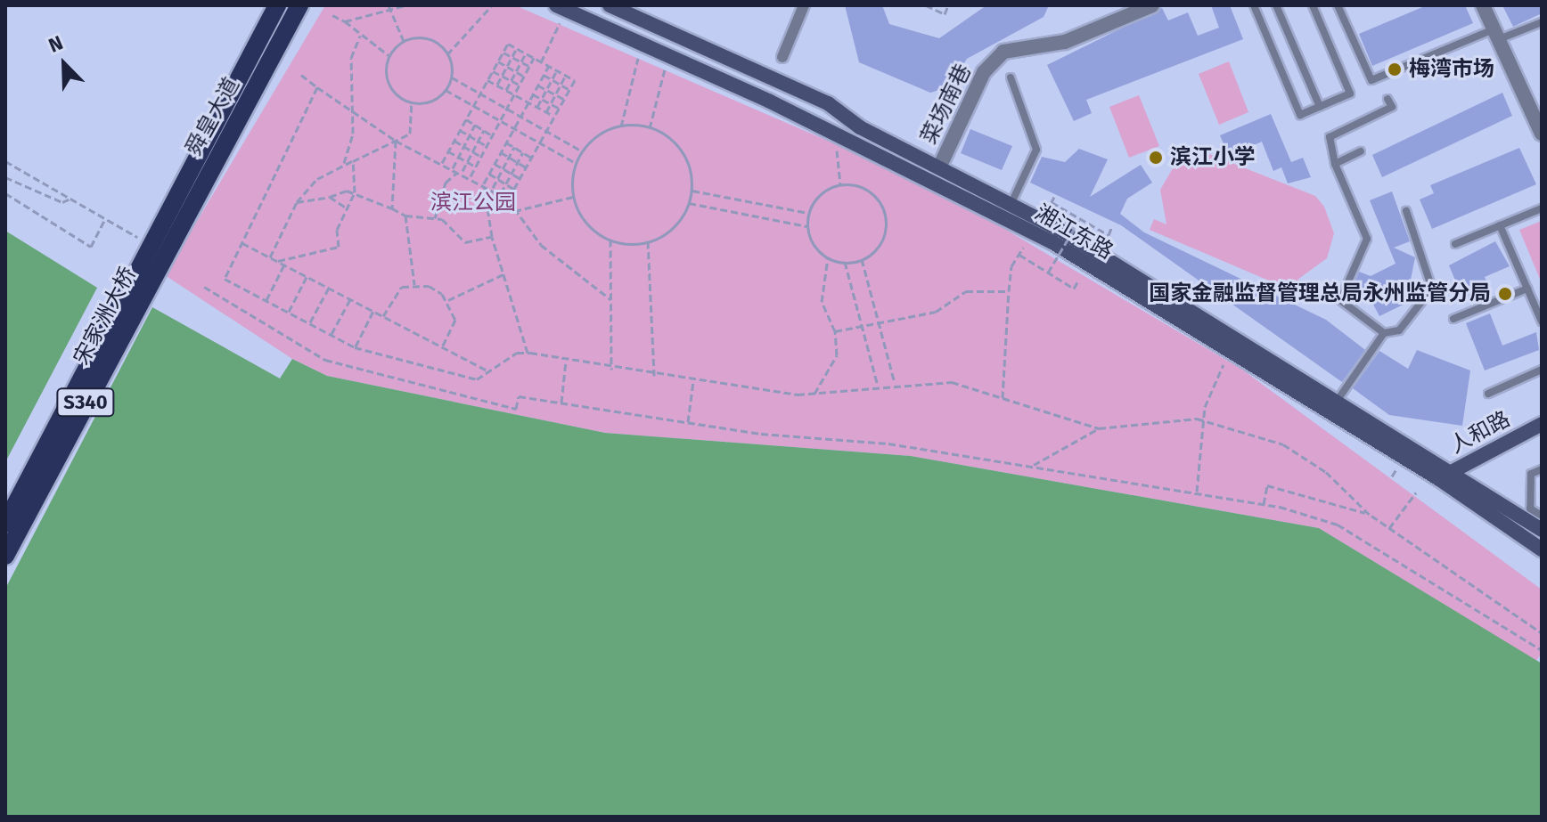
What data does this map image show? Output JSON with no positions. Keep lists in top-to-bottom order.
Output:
{
  "streets": {
    "main road": [
      "舜皇大道",
      "湘江东路",
      "宋家洲大桥",
      "S340",
      "人和路"
    ],
    "street": ["菜场南巷"]
  },
  "crossings": [
    ["菜场南巷", "湘江东路"],
    ["舜皇大道", "宋家洲大桥"],
    ["湘江东路", "人和路"]
  ],
  "parks": ["滨江公园"],
  "places": ["梅湾市场", "滨江小学", "国家金融监督管理总局永州监管分局"],
  "north": "top left"
}
